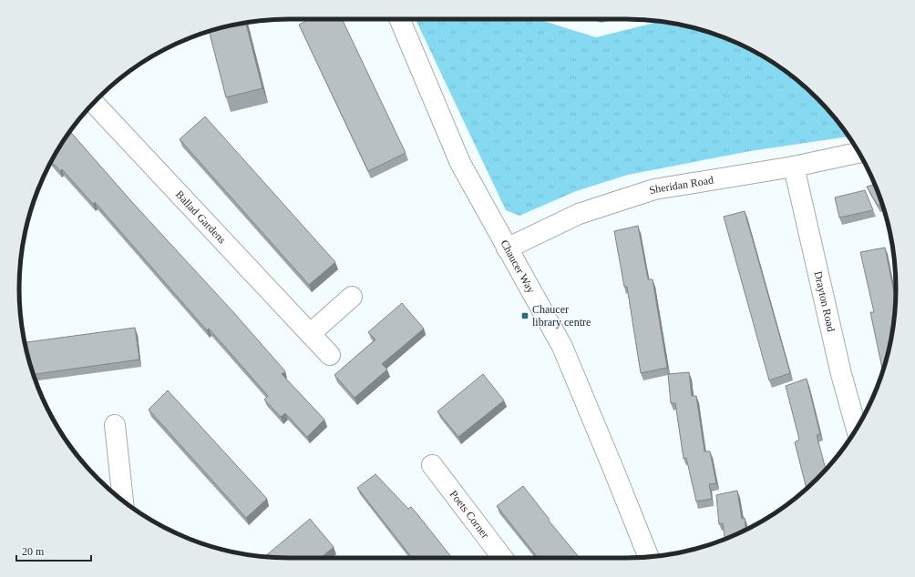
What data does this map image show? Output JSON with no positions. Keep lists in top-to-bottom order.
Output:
{
  "streets": {
    "street": [
      "Sheridan Road",
      "Ballad Gardens",
      "Chaucer Way",
      "Drayton Road",
      "Poets Corner"
    ]
  },
  "crossings": [
    ["Sheridan Road", "Chaucer Way"],
    ["Sheridan Road", "Drayton Road"]
  ],
  "places": {
    "transit": ["Chaucer library centre"]
  },
  "scale_bar": "20 m"
}
